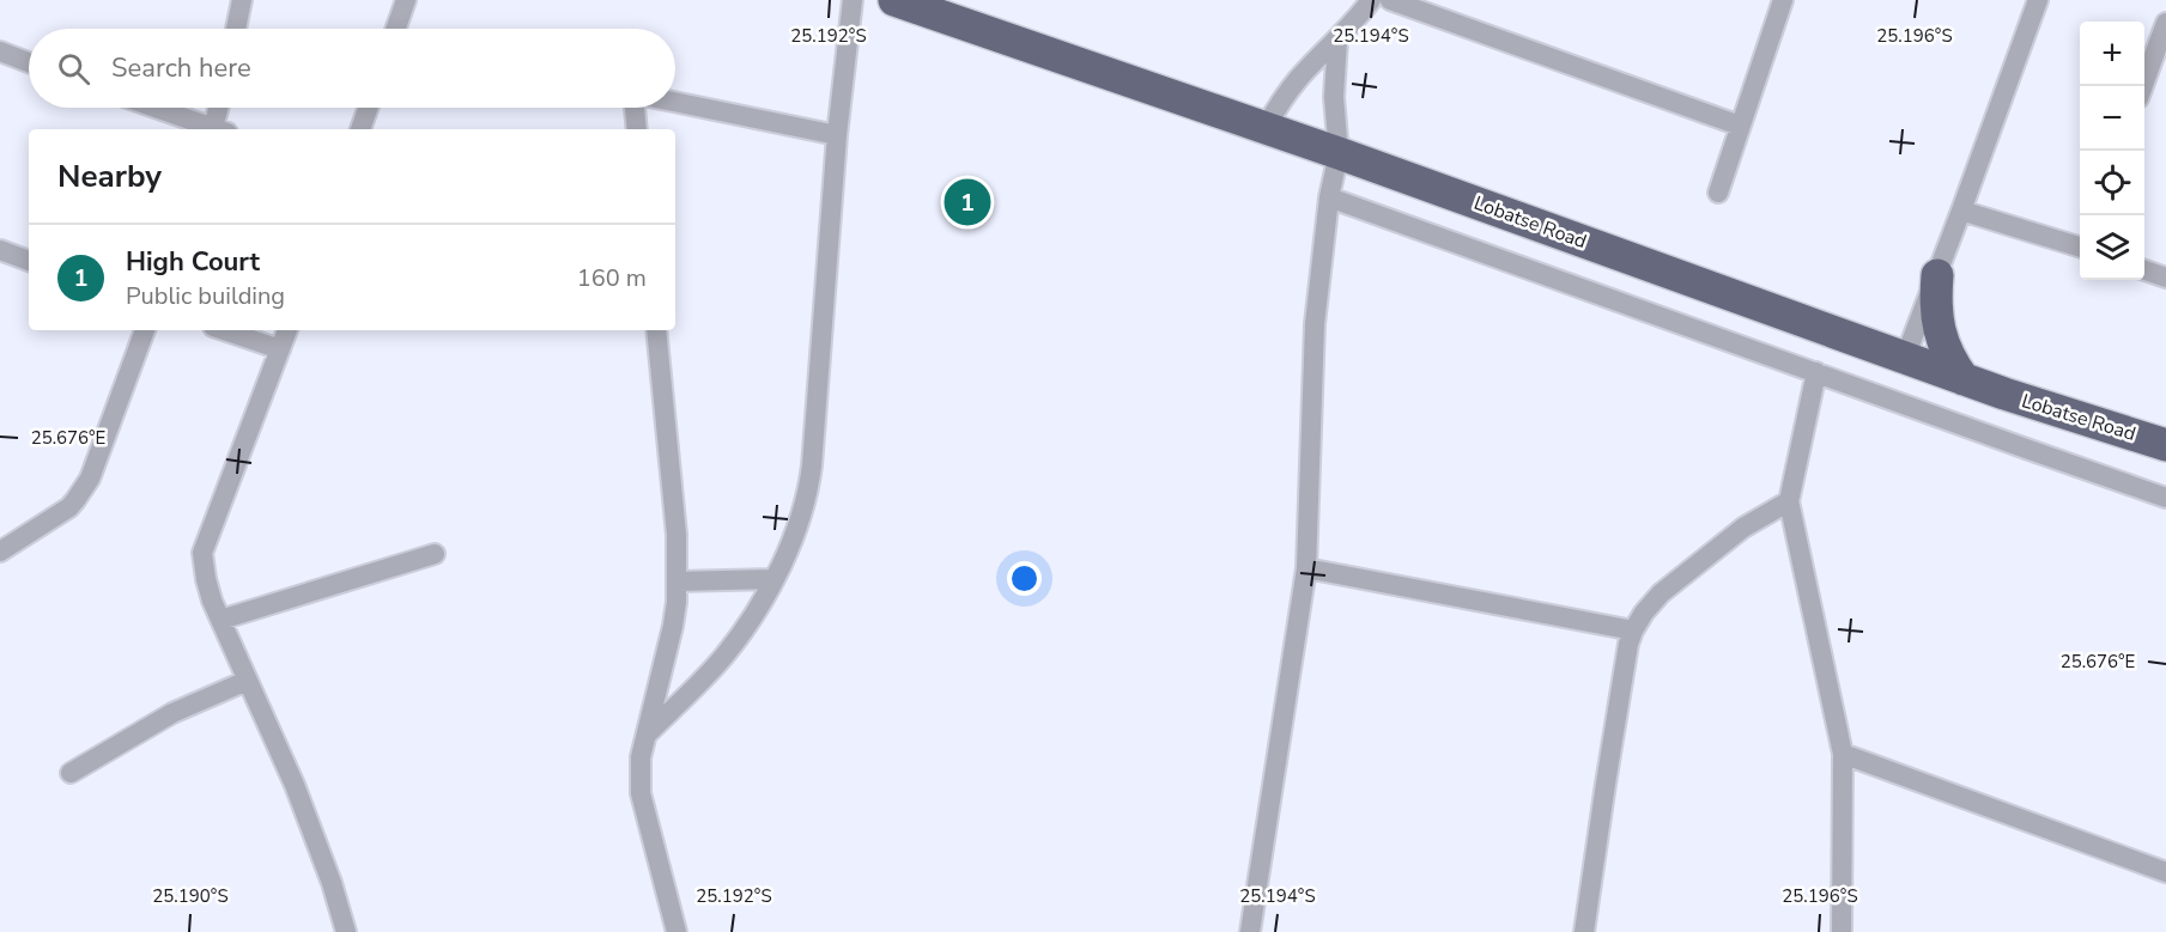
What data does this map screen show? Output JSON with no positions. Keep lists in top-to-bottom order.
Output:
{
  "streets": {
    "highway": ["Lobatse Road"]
  },
  "page": {
    "map_buttons": ["+", "−"],
    "search": "Search here",
    "heading": "Nearby",
    "pins": "1",
    "list": [
      {
        "mark": "1",
        "name": "High Court",
        "note": "Public building",
        "value": "160 m"
      }
    ]
  },
  "coordinates": [
    "25.192°S",
    "25.194°S",
    "25.196°S",
    "25.676°E",
    "25.190°S"
  ]
}
